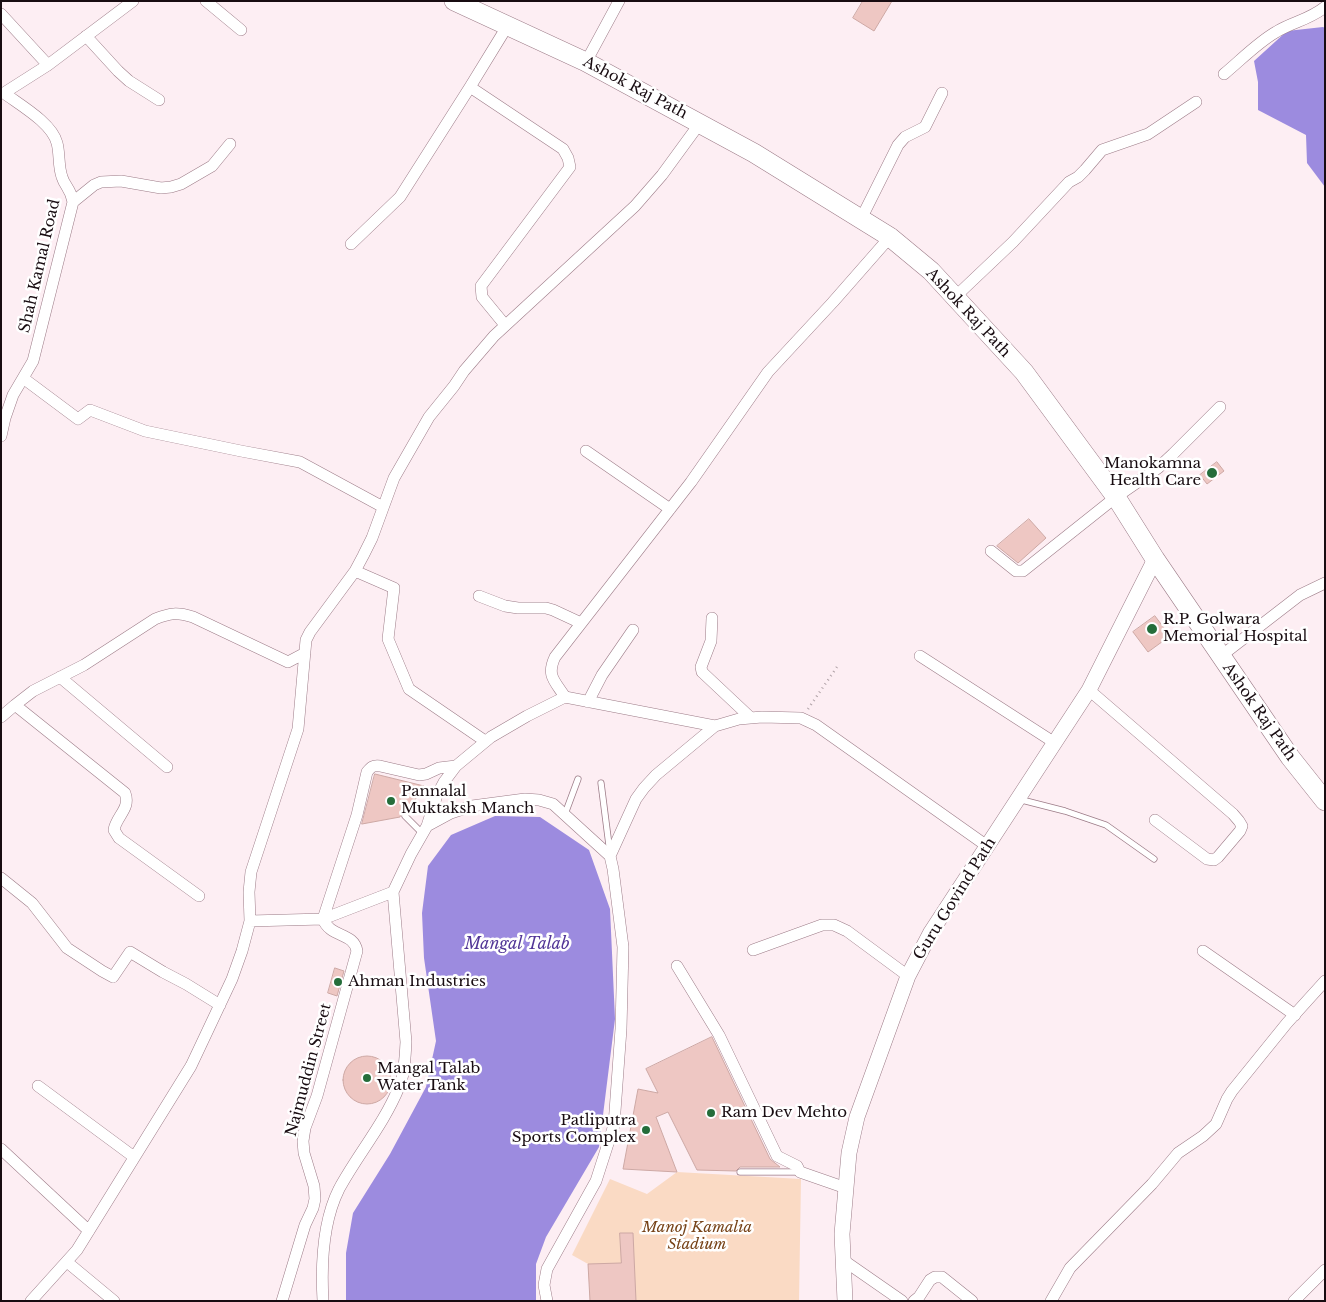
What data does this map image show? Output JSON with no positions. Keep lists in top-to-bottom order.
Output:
{
  "streets": {
    "main road": ["Ashok Raj Path"],
    "street": ["Shah Kamal Road", "Guru Govind Path", "Najmuddin Street"]
  },
  "crossings": [
    ["Ashok Raj Path", "Guru Govind Path"]
  ],
  "water": ["Mangal Talab"],
  "parks": ["Manoj Kamalia Stadium"],
  "places": [
    "Manokamna Health Care",
    "R.P. Golwara Memorial Hospital",
    "Pannalal Muktaksh Manch",
    "Ahman Industries",
    "Mangal Talab Water Tank",
    "Ram Dev Mehto",
    "Patliputra Sports Complex"
  ]
}
